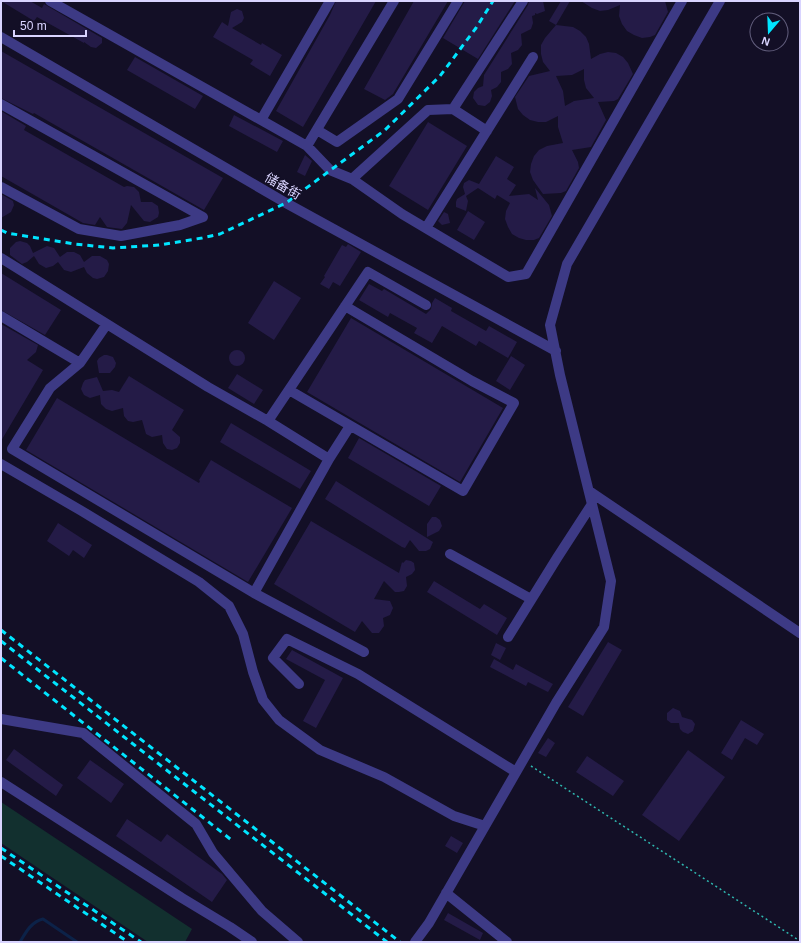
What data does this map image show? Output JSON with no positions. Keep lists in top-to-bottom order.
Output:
{
  "streets": {
    "street": ["储备街"]
  },
  "scale_bar": "50 m",
  "north": "bottom"
}
